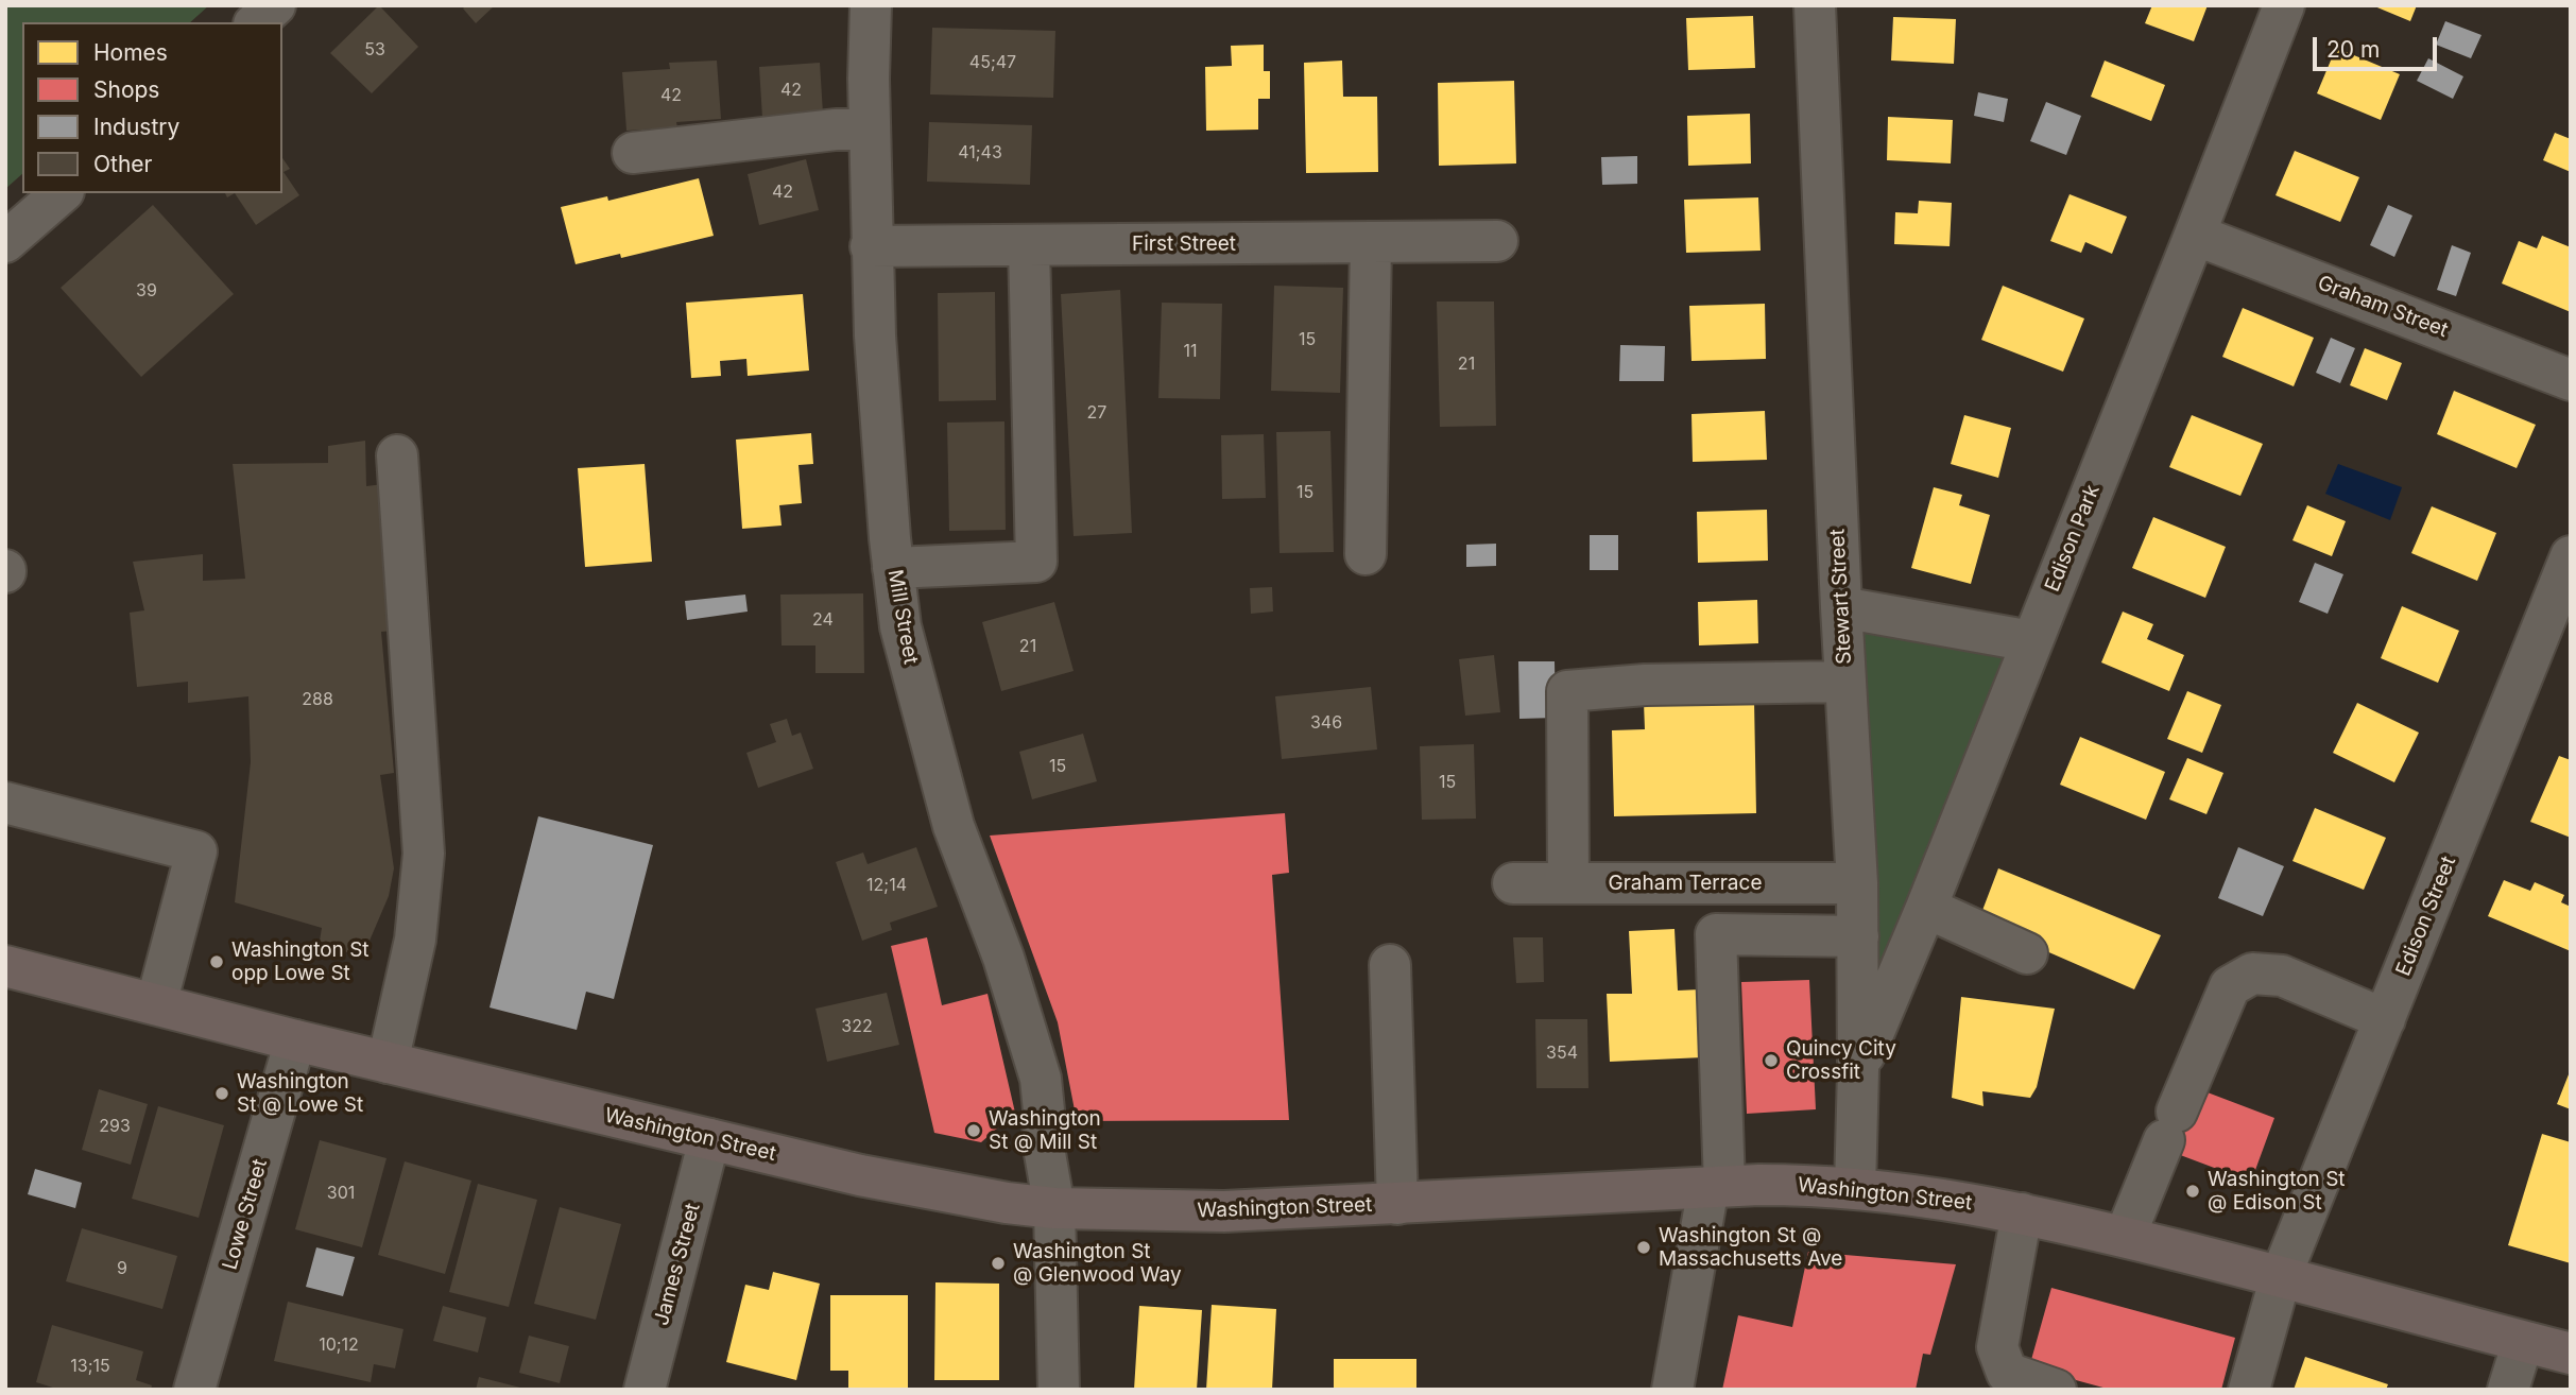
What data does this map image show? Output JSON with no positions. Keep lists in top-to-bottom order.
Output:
{
  "streets": {
    "main road": ["Washington Street"],
    "street": [
      "First Street",
      "Graham Street",
      "Edison Park",
      "Stewart Street",
      "Mill Street",
      "Graham Terrace",
      "Edison Street",
      "Lowe Street",
      "James Street"
    ]
  },
  "crossings": [
    ["First Street", "Mill Street"],
    ["Graham Street", "Edison Park"],
    ["Edison Park", "Stewart Street"],
    ["Stewart Street", "Graham Terrace"],
    ["Stewart Street", "Washington Street"],
    ["Mill Street", "Washington Street"],
    ["Edison Street", "Washington Street"],
    ["Washington Street", "Lowe Street"],
    ["Washington Street", "James Street"]
  ],
  "places": [
    "Washington St opp Lowe St",
    "Quincy City Crossfit",
    "Washington St @ Lowe St",
    "Washington St @ Mill St",
    "Washington St @ Edison St",
    "Washington St @ Massachusetts Ave",
    "Washington St @ Glenwood Way"
  ],
  "house_numbers": [
    "53",
    "45;47",
    "42",
    "42",
    "41;43",
    "42",
    "39",
    "15",
    "11",
    "21",
    "27",
    "15",
    "24",
    "21",
    "288",
    "346",
    "15",
    "15",
    "12;14",
    "322",
    "354",
    "293",
    "301",
    "9",
    "10;12",
    "13;15"
  ],
  "legend": [
    "Homes",
    "Shops",
    "Industry",
    "Other"
  ],
  "scale_bar": "20 m"
}
